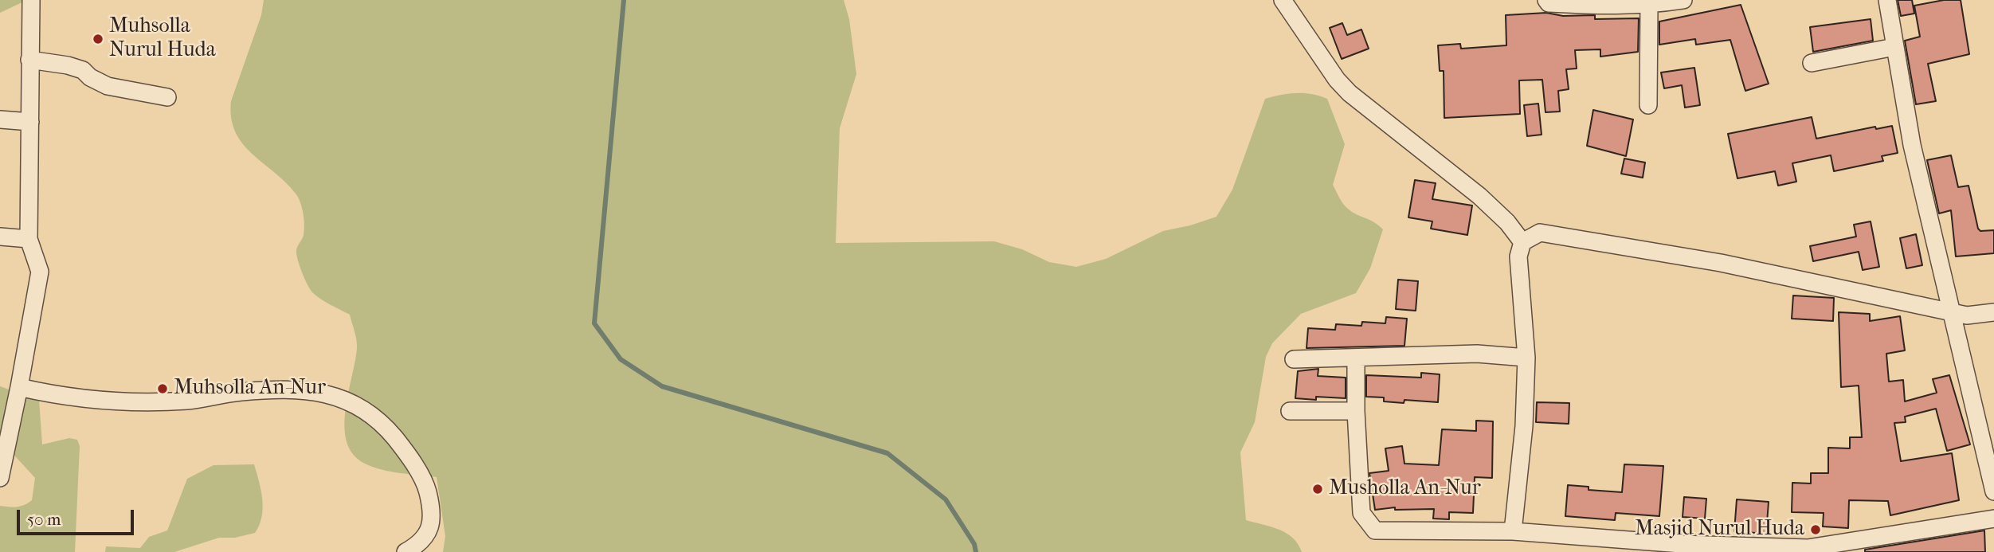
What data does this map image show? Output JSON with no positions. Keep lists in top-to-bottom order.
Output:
{
  "places": [
    "Muhsolla Nurul Huda",
    "Muhsolla An-Nur",
    "Musholla An-Nur",
    "Masjid Nurul Huda"
  ],
  "scale_bar": "50 m"
}
